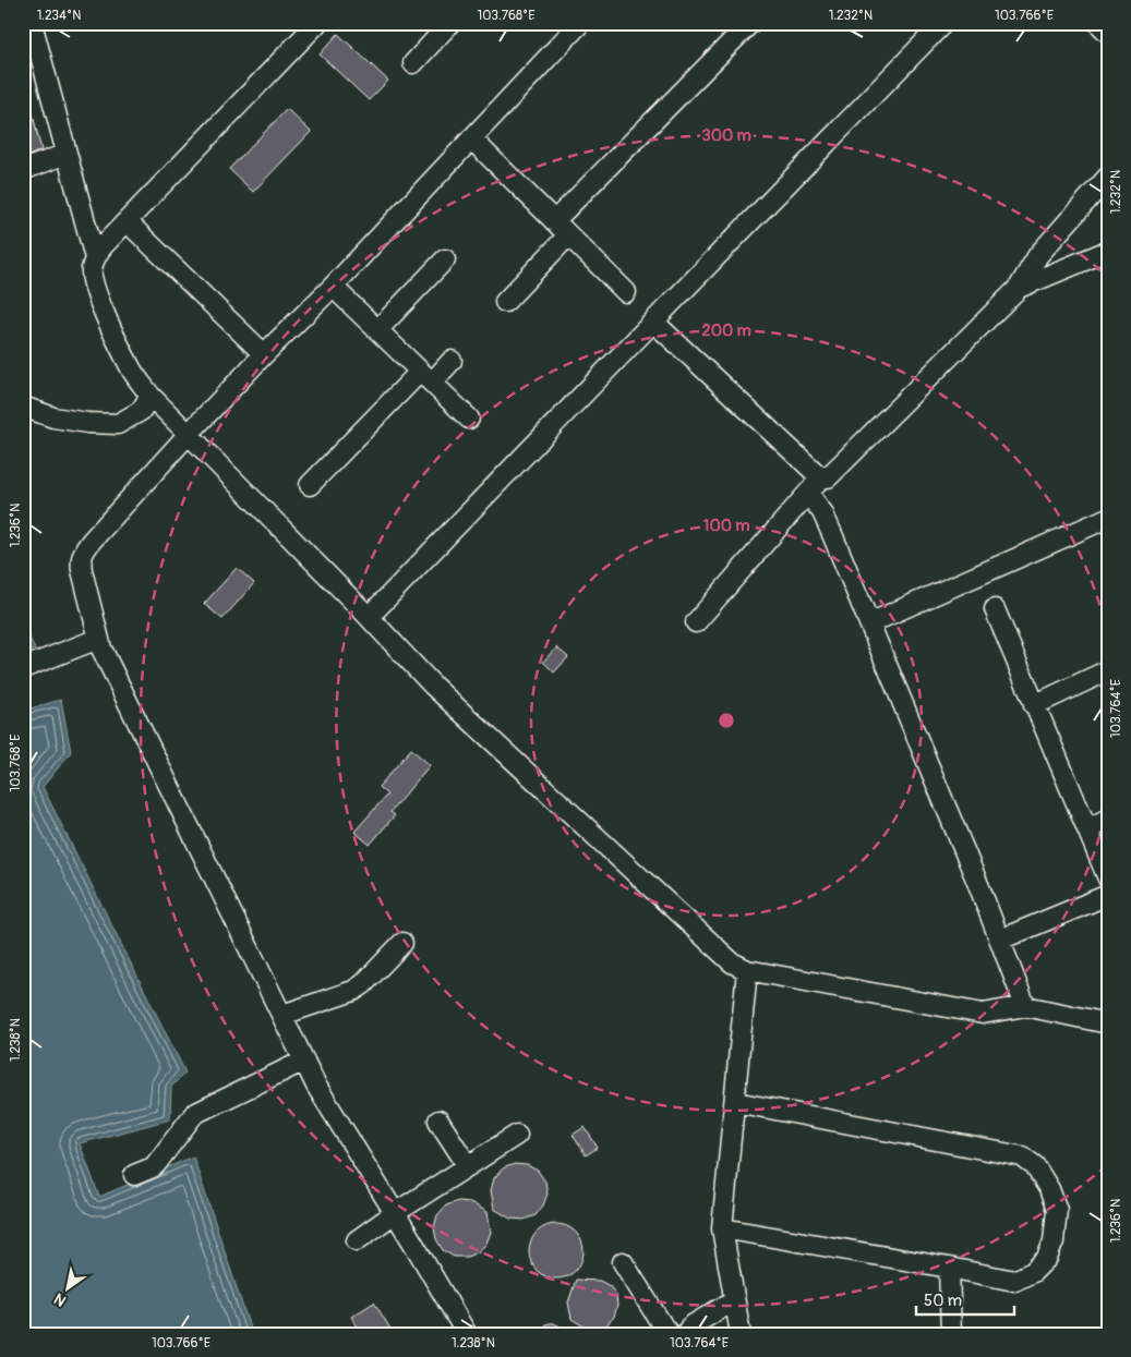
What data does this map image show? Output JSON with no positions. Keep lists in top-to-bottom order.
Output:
{
  "scale_bar": "50 m",
  "north": "bottom left",
  "coordinates": [
    "1.234°N",
    "103.768°E",
    "1.232°N",
    "103.766°E",
    "1.236°N",
    "103.764°E",
    "1.238°N"
  ],
  "rings": ["300 m", "200 m", "100 m"]
}
